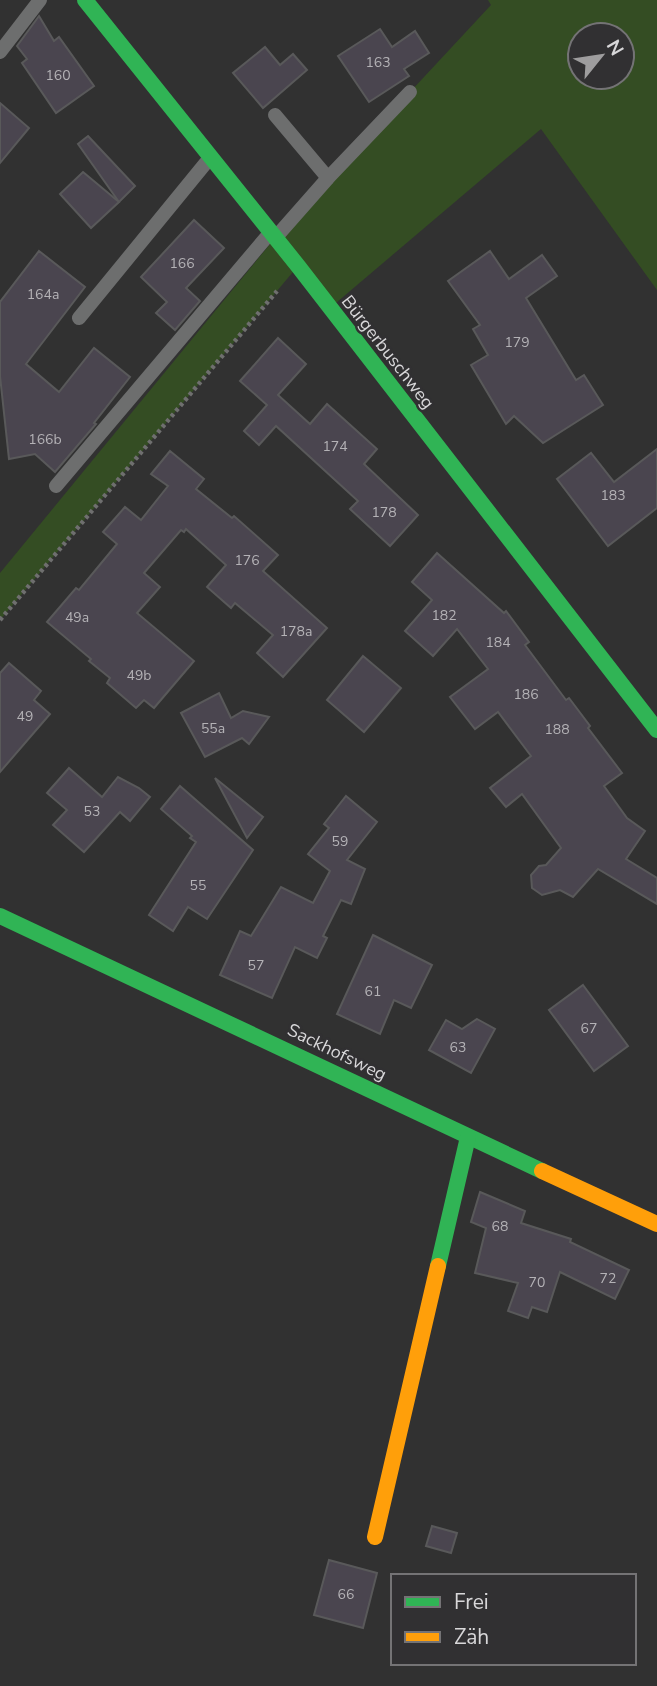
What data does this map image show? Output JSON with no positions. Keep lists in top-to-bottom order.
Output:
{
  "streets": {
    "street": ["Bürgerbuschweg", "Sackhofsweg"]
  },
  "house_numbers": [
    "163",
    "160",
    "166",
    "164a",
    "179",
    "166b",
    "174",
    "183",
    "178",
    "176",
    "182",
    "49a",
    "178a",
    "184",
    "49b",
    "186",
    "49",
    "55a",
    "188",
    "53",
    "59",
    "55",
    "57",
    "61",
    "67",
    "63",
    "68",
    "72",
    "70",
    "66"
  ],
  "legend": ["Frei", "Zäh"],
  "north": "top right"
}
